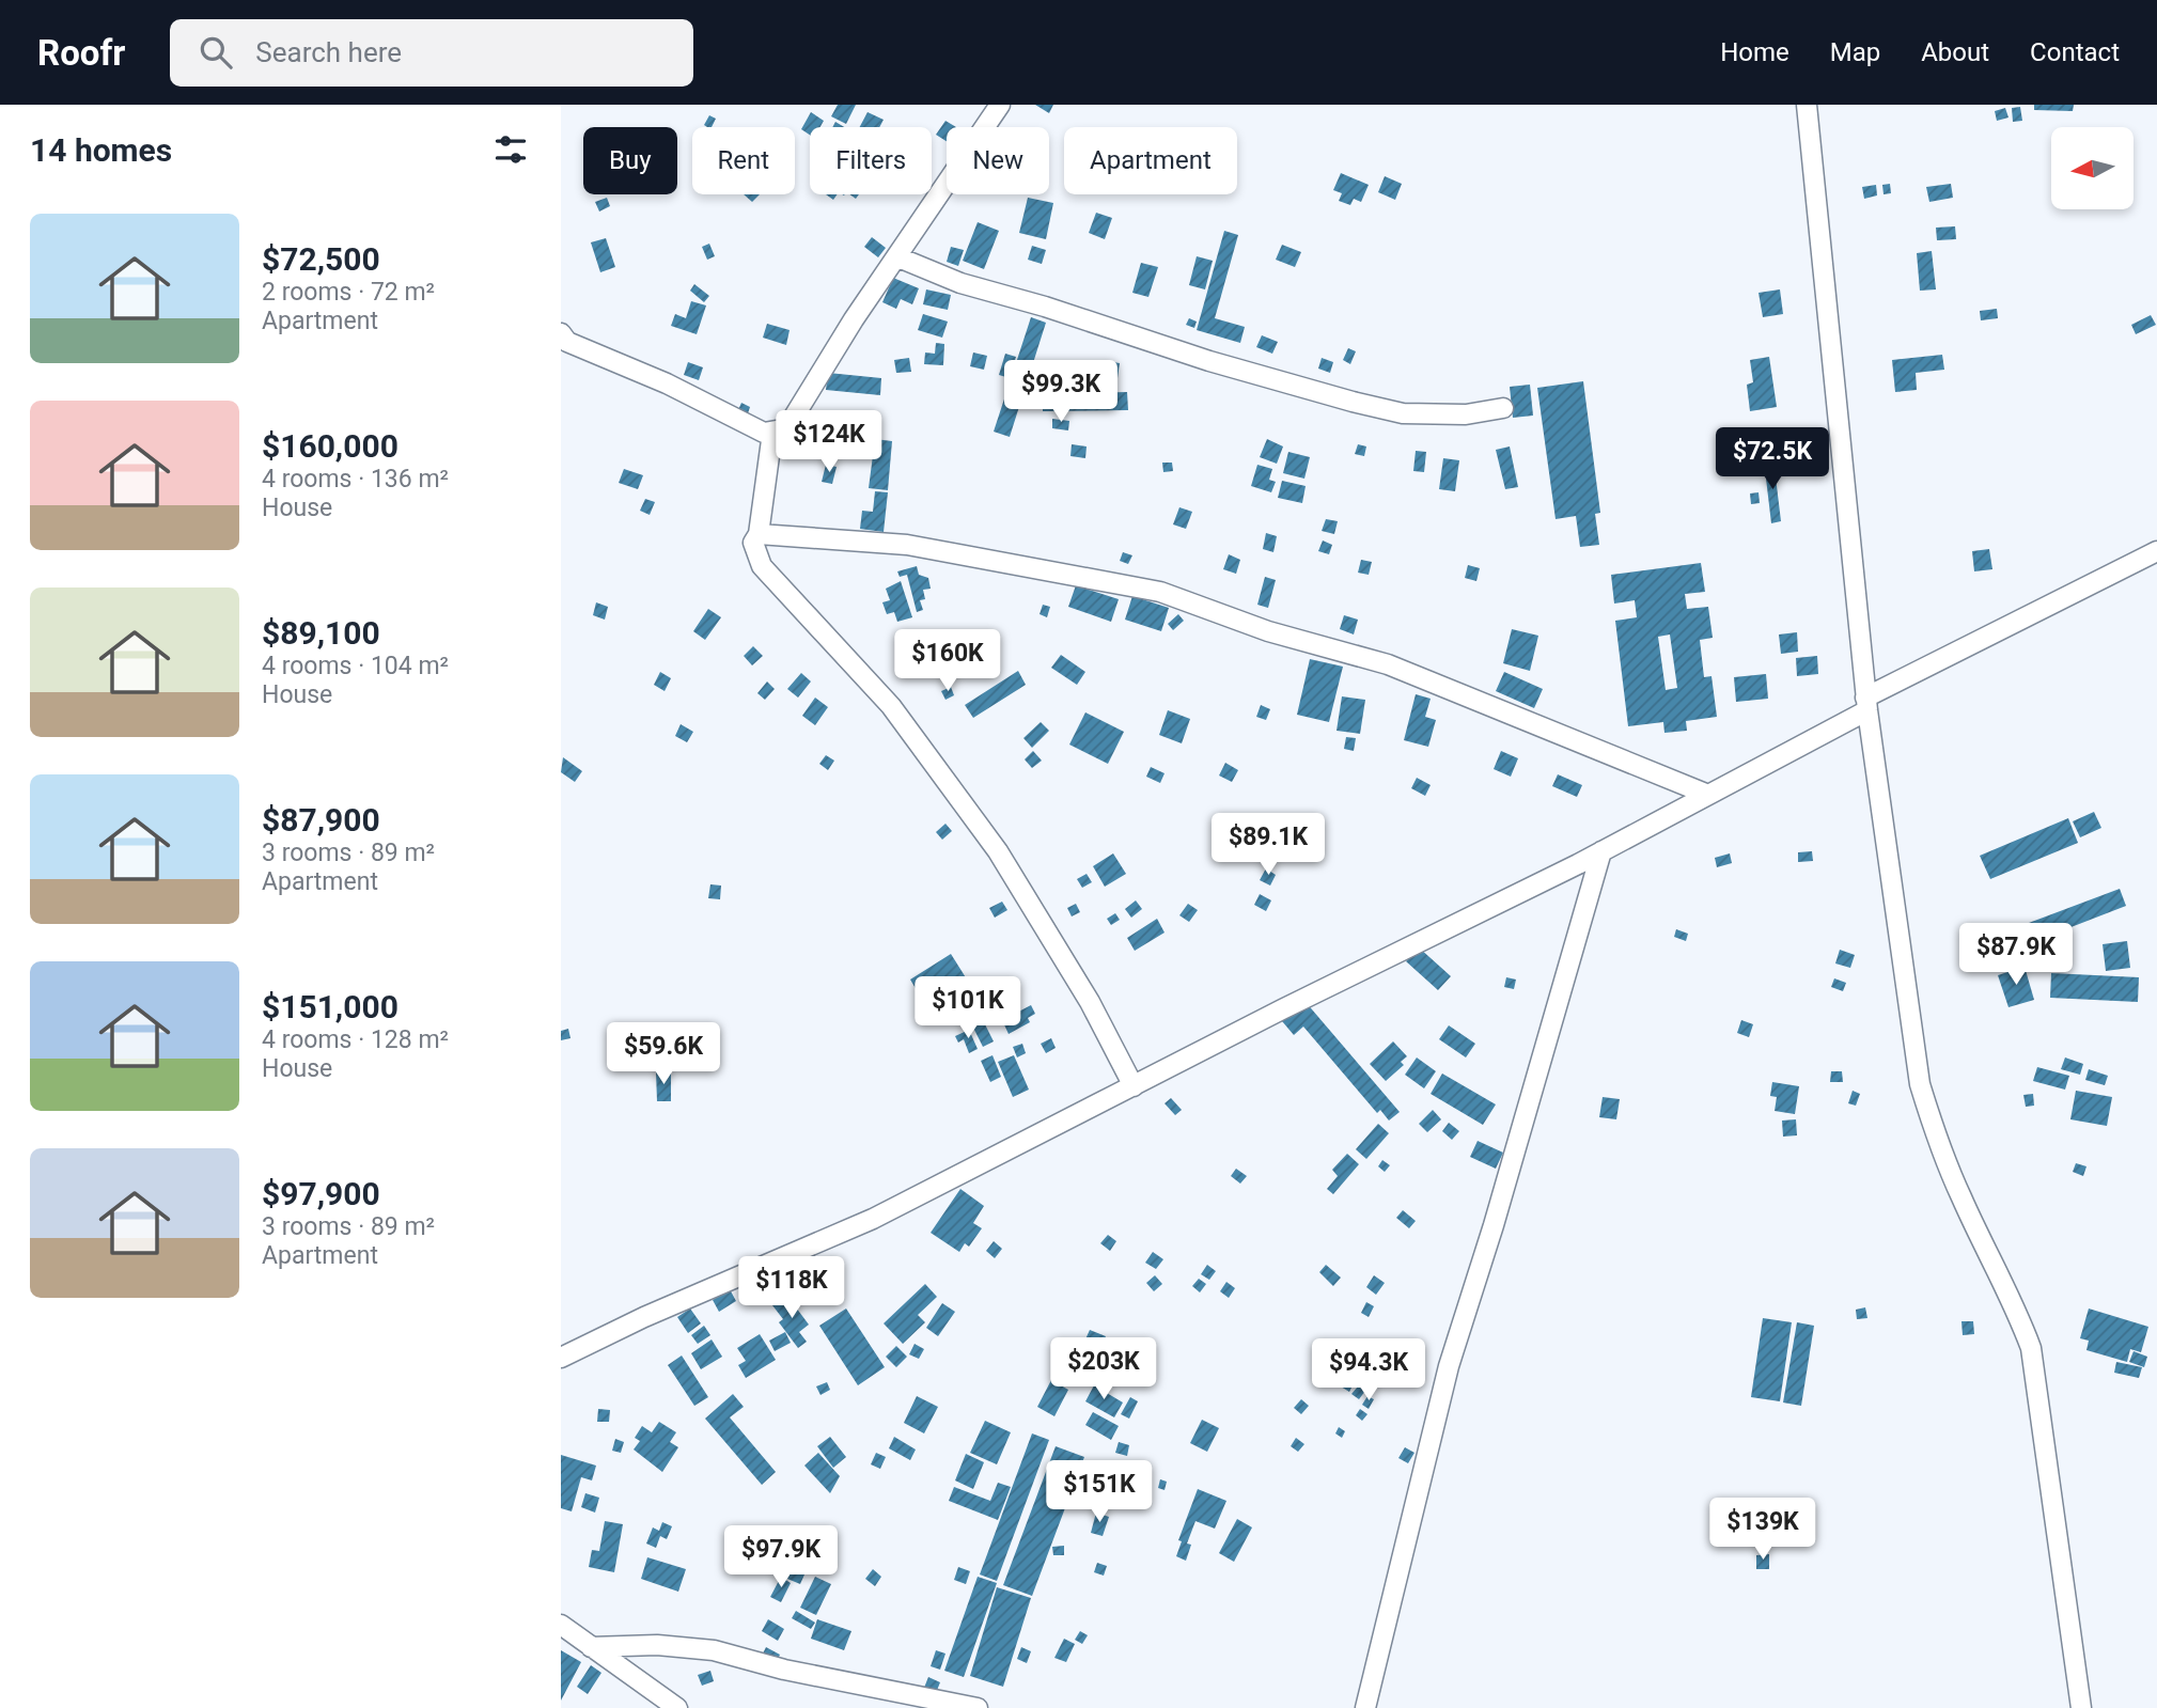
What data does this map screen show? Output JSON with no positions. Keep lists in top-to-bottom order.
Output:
{
  "north": "left",
  "page": {
    "header": "Roofr",
    "search": "Search here",
    "nav": [
      "Home",
      "Map",
      "About",
      "Contact"
    ],
    "heading": "14 homes",
    "chip": [
      "Buy",
      "Rent",
      "Filters",
      "New",
      "Apartment"
    ],
    "list": [
      {
        "name": "$72,500",
        "note": "2 rooms · 72 m² · Apartment"
      },
      {
        "name": "$160,000",
        "note": "4 rooms · 136 m² · House"
      },
      {
        "name": "$89,100",
        "note": "4 rooms · 104 m² · House"
      },
      {
        "name": "$87,900",
        "note": "3 rooms · 89 m² · Apartment"
      },
      {
        "name": "$151,000",
        "note": "4 rooms · 128 m² · House"
      },
      {
        "name": "$97,900",
        "note": "3 rooms · 89 m² · Apartment"
      }
    ],
    "price": [
      "$99.3K",
      "$124K",
      "$72.5K",
      "$160K",
      "$89.1K",
      "$87.9K",
      "$101K",
      "$59.6K",
      "$118K",
      "$203K",
      "$94.3K",
      "$151K",
      "$139K",
      "$97.9K"
    ]
  }
}
